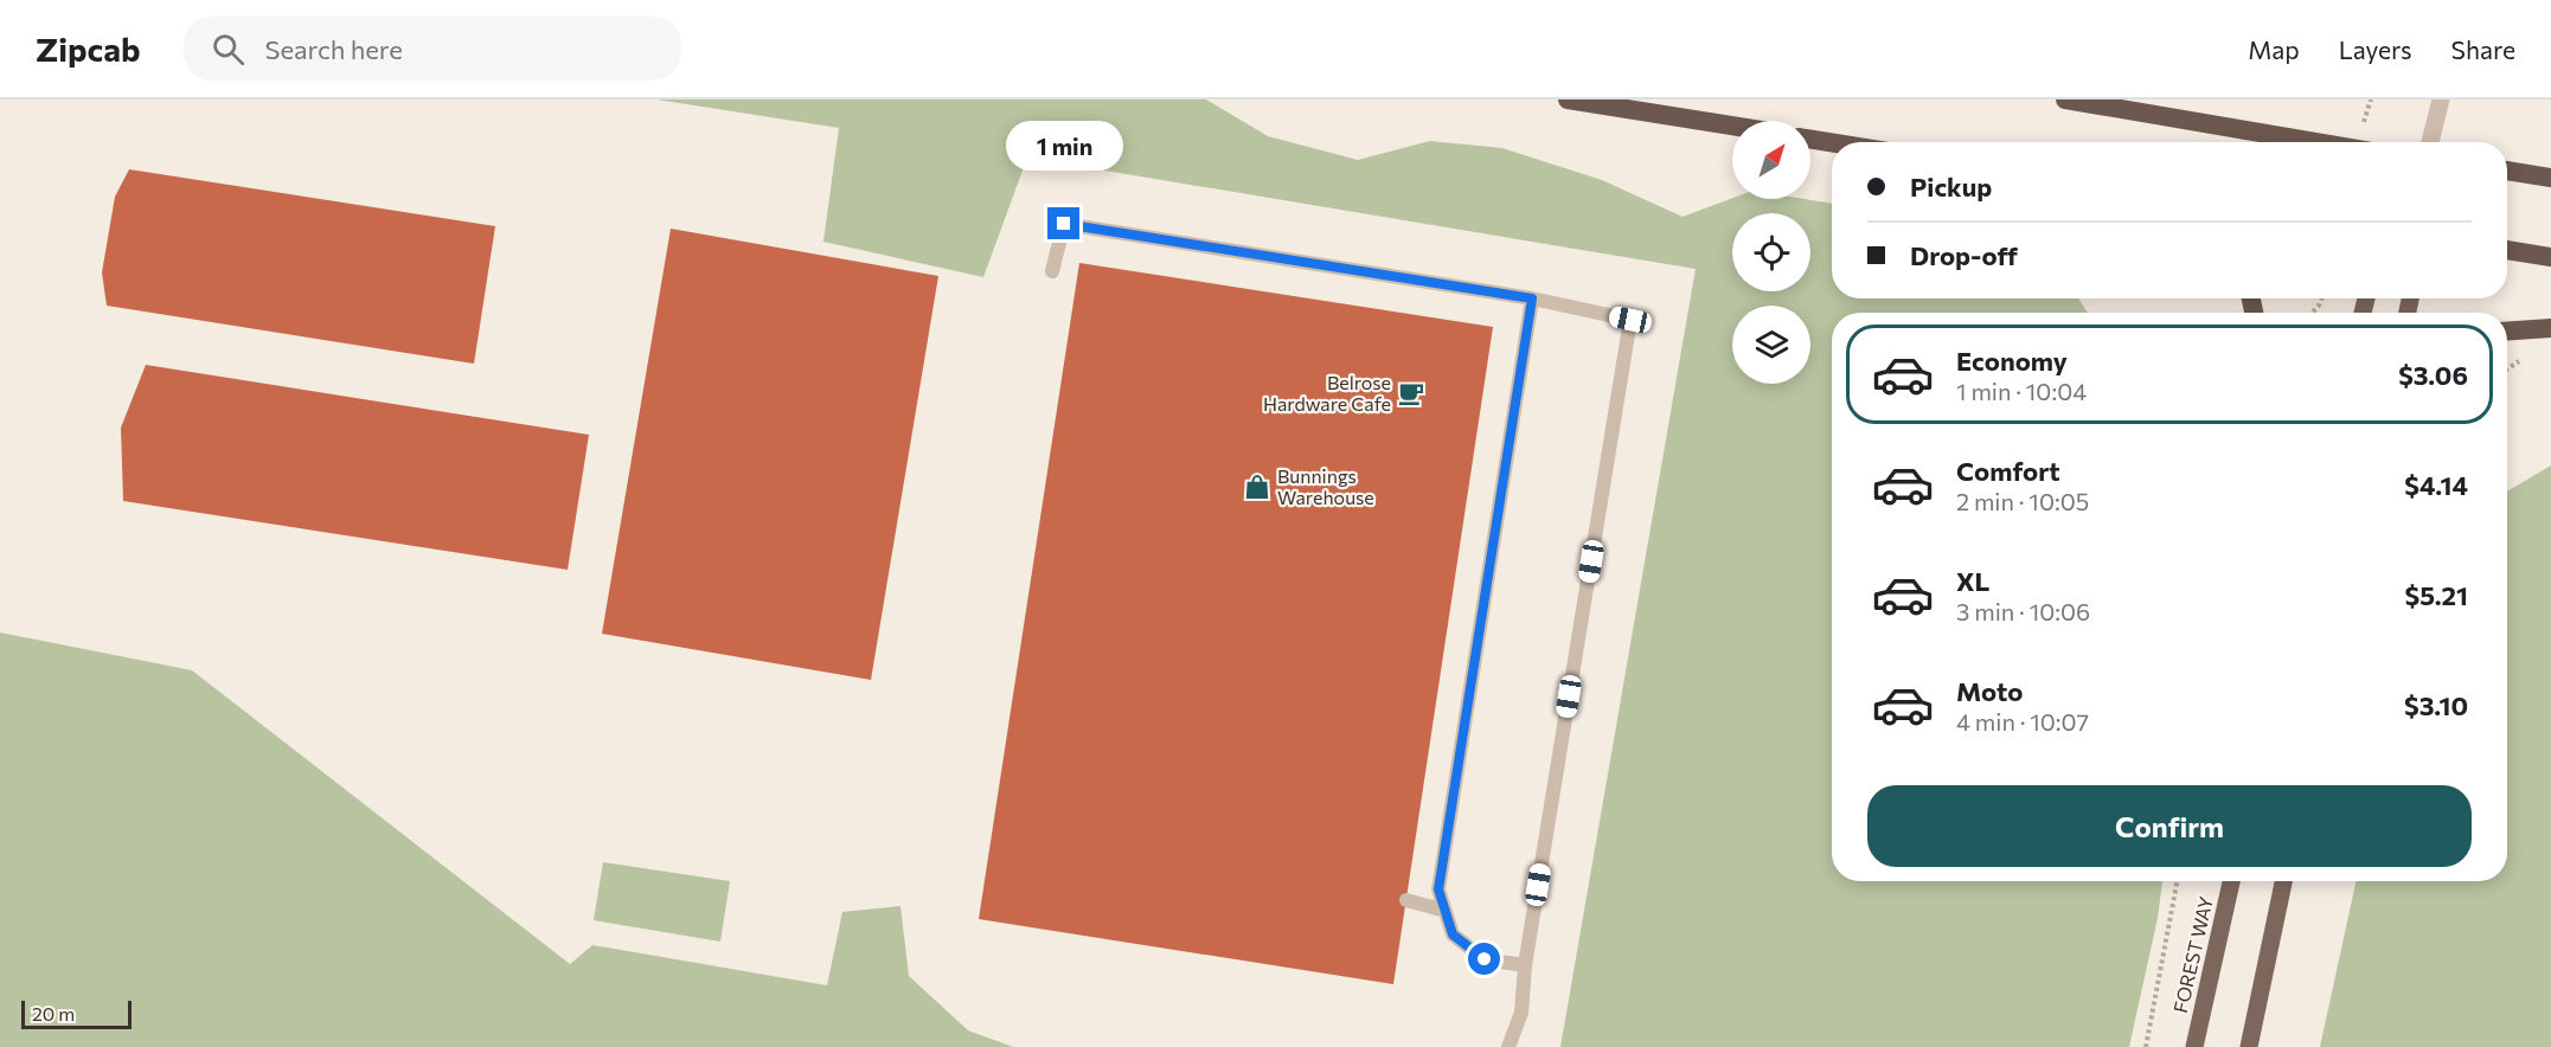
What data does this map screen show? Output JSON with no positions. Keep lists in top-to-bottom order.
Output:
{
  "streets": {
    "main road": ["FOREST WAY"]
  },
  "places": {
    "cafe": ["Belrose Hardware Cafe"],
    "shop": ["Bunnings Warehouse"]
  },
  "scale_bar": "20 m",
  "north": "top right",
  "page": {
    "header": "Zipcab",
    "search": "Search here",
    "nav": ["Map", "Layers", "Share"],
    "bubble": "1 min",
    "banner": ["Pickup", "Drop-off"],
    "list": [
      {
        "name": "Economy",
        "note": "1 min · 10:04",
        "value": "$3.06"
      },
      {
        "name": "Comfort",
        "note": "2 min · 10:05",
        "value": "$4.14"
      },
      {
        "name": "XL",
        "note": "3 min · 10:06",
        "value": "$5.21"
      },
      {
        "name": "Moto",
        "note": "4 min · 10:07",
        "value": "$3.10"
      }
    ],
    "buttons": "Confirm",
    "scale": "20 m"
  }
}
